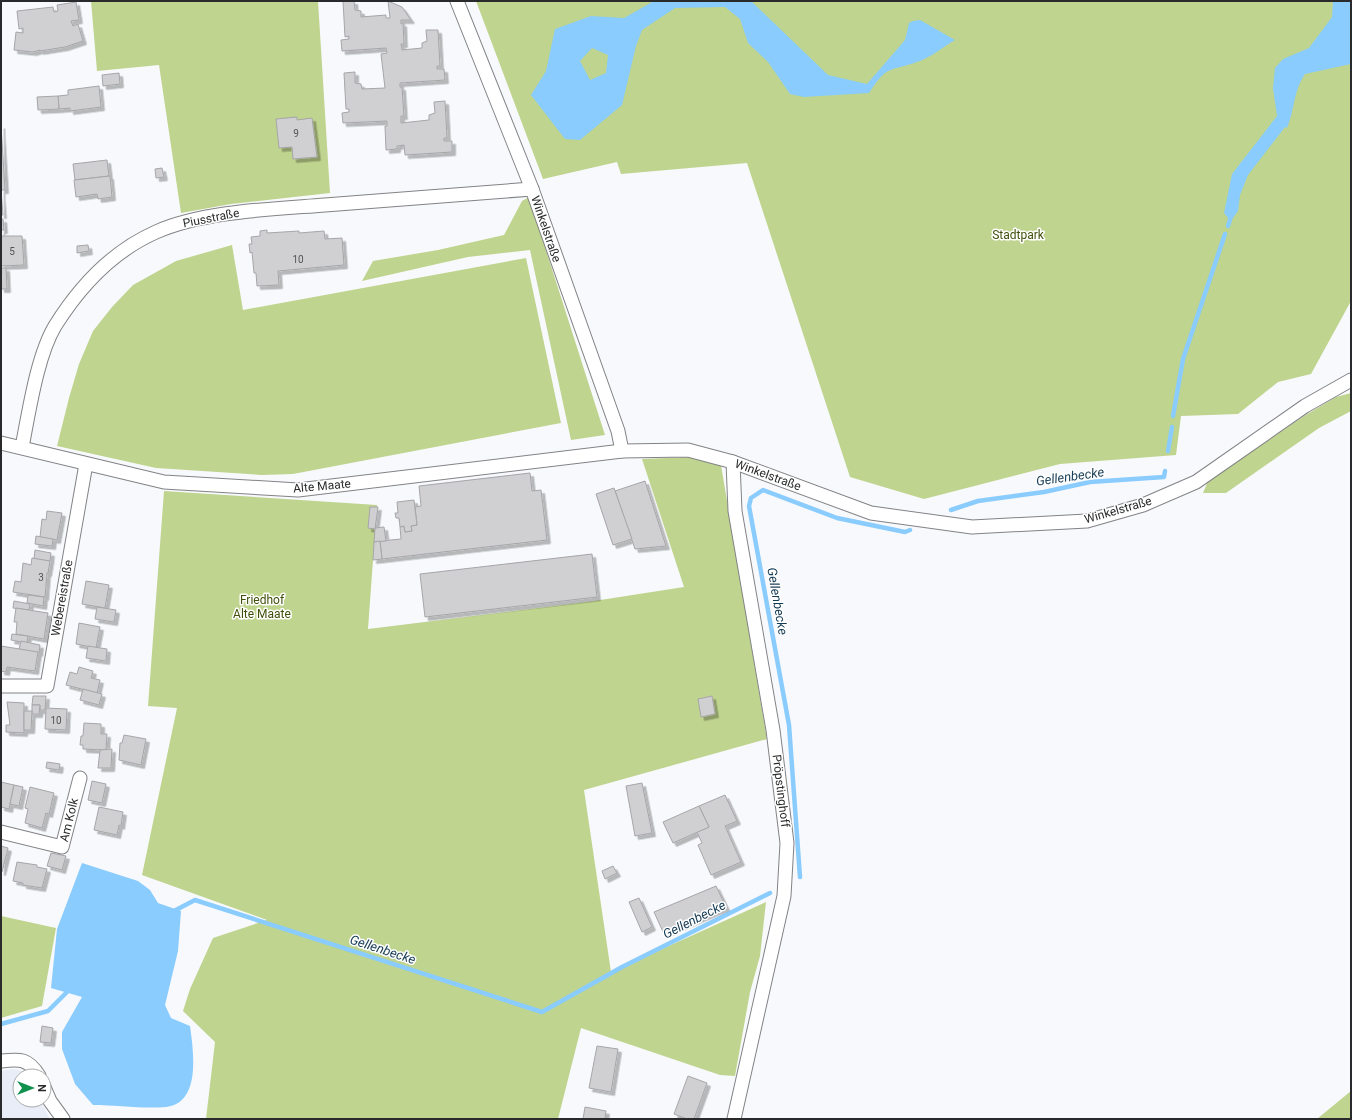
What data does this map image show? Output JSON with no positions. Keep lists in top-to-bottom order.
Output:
{
  "streets": {
    "street": [
      "Piusstraße",
      "Winkelstraße",
      "Alte Maate",
      "Webereistraße",
      "Pröpstinghoff",
      "Am Kolk"
    ]
  },
  "crossings": [
    ["Piusstraße", "Winkelstraße"],
    ["Piusstraße", "Alte Maate"],
    ["Winkelstraße", "Alte Maate"],
    ["Winkelstraße", "Pröpstinghoff"],
    ["Alte Maate", "Webereistraße"]
  ],
  "water": ["Gellenbecke"],
  "parks": ["Stadtpark", "Friedhof Alte Maate"],
  "house_numbers": [
    "9",
    "5",
    "10",
    "3",
    "10"
  ],
  "north": "right"
}
